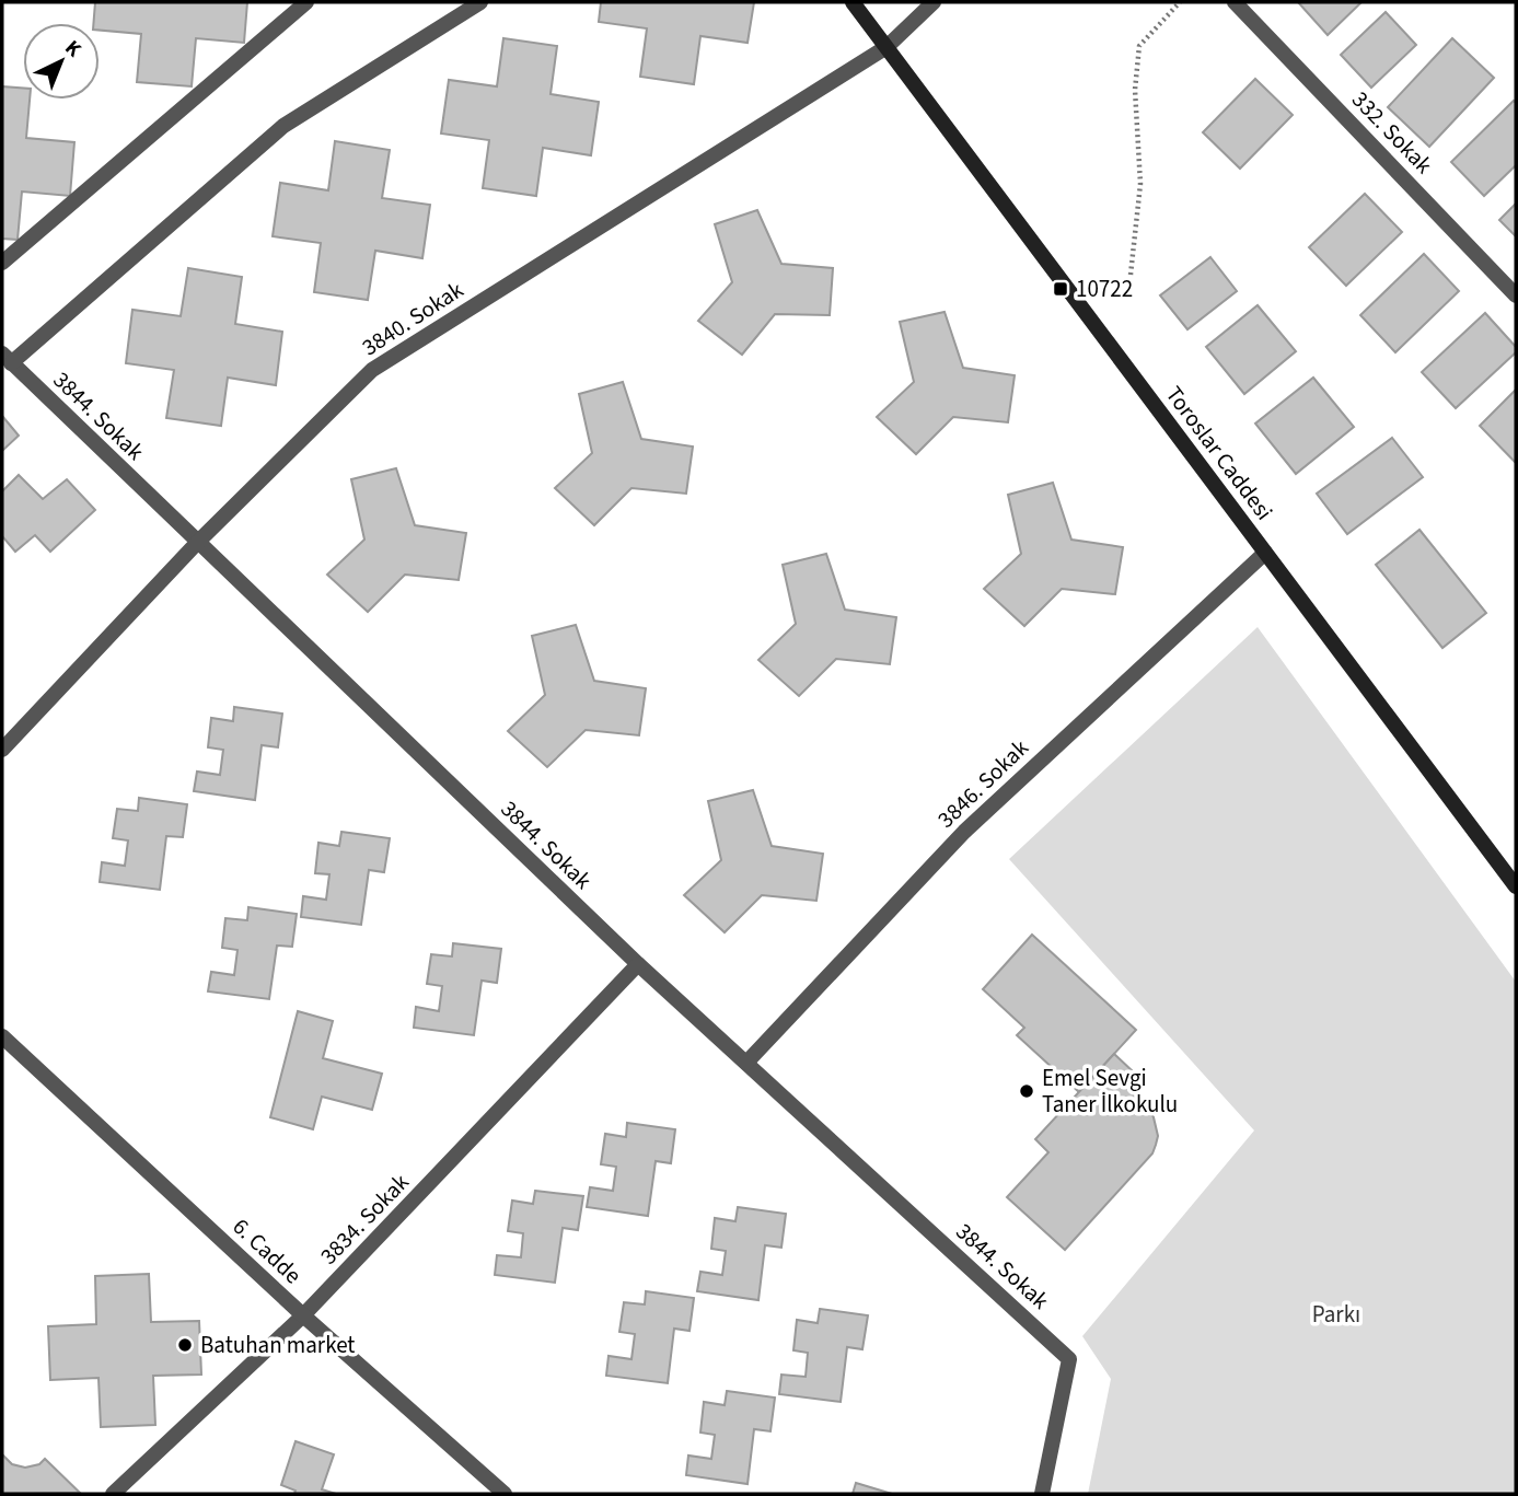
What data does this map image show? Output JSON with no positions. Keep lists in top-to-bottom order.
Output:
{
  "streets": {
    "main road": ["Toroslar Caddesi"],
    "street": [
      "332. Sokak",
      "3840. Sokak",
      "3844. Sokak",
      "3846. Sokak",
      "3834. Sokak",
      "6. Cadde"
    ]
  },
  "crossings": [
    ["3840. Sokak", "3844. Sokak"],
    ["3840. Sokak", "Toroslar Caddesi"],
    ["3844. Sokak", "3846. Sokak"],
    ["3844. Sokak", "3834. Sokak"],
    ["Toroslar Caddesi", "3846. Sokak"],
    ["3834. Sokak", "6. Cadde"]
  ],
  "parks": ["Parkı"],
  "places": {
    "transit": ["10722"],
    "other": ["Emel Sevgi Taner İlkokulu", "Batuhan market"]
  },
  "north": "top right"
}
